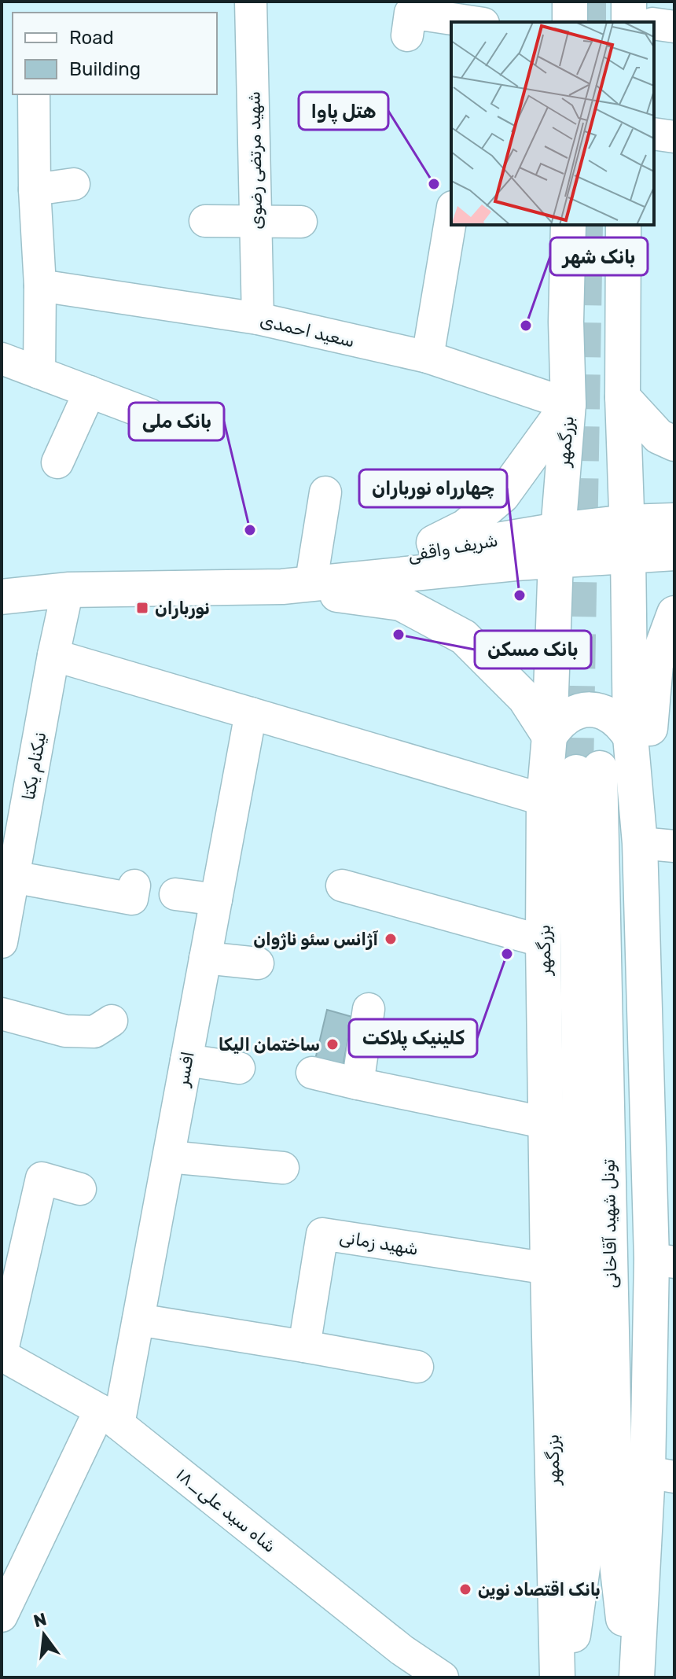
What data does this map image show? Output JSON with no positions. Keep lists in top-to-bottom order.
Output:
{
  "streets": {
    "main road": ["بزرگمهر", "شریف واقفی", "تونل شهید آقاخانی"],
    "street": [
      "شهید مرتضی رضوی",
      "سعید احمدی",
      "نیکنام یکتا",
      "افسر",
      "شهید زمانی",
      "۱۸_شاه سید علی"
    ]
  },
  "crossings": [
    ["شهید مرتضی رضوی", "سعید احمدی"],
    ["سعید احمدی", "بزرگمهر"],
    ["بزرگمهر", "شریف واقفی"],
    ["بزرگمهر", "شهید زمانی"],
    ["شریف واقفی", "نیکنام یکتا"],
    ["افسر", "۱۸_شاه سید علی"]
  ],
  "places": {
    "other": [
      "هتل پاوا",
      "بانک شهر",
      "بانک ملی",
      "چهارراه نورباران",
      "بانک مسکن",
      "آژانس سئو ناژوان",
      "کلینیک پلاکت",
      "ساختمان الیکا",
      "بانک اقتصاد نوین"
    ],
    "transit": ["نورباران"]
  },
  "legend": ["Road", "Building"],
  "north": "top"
}
